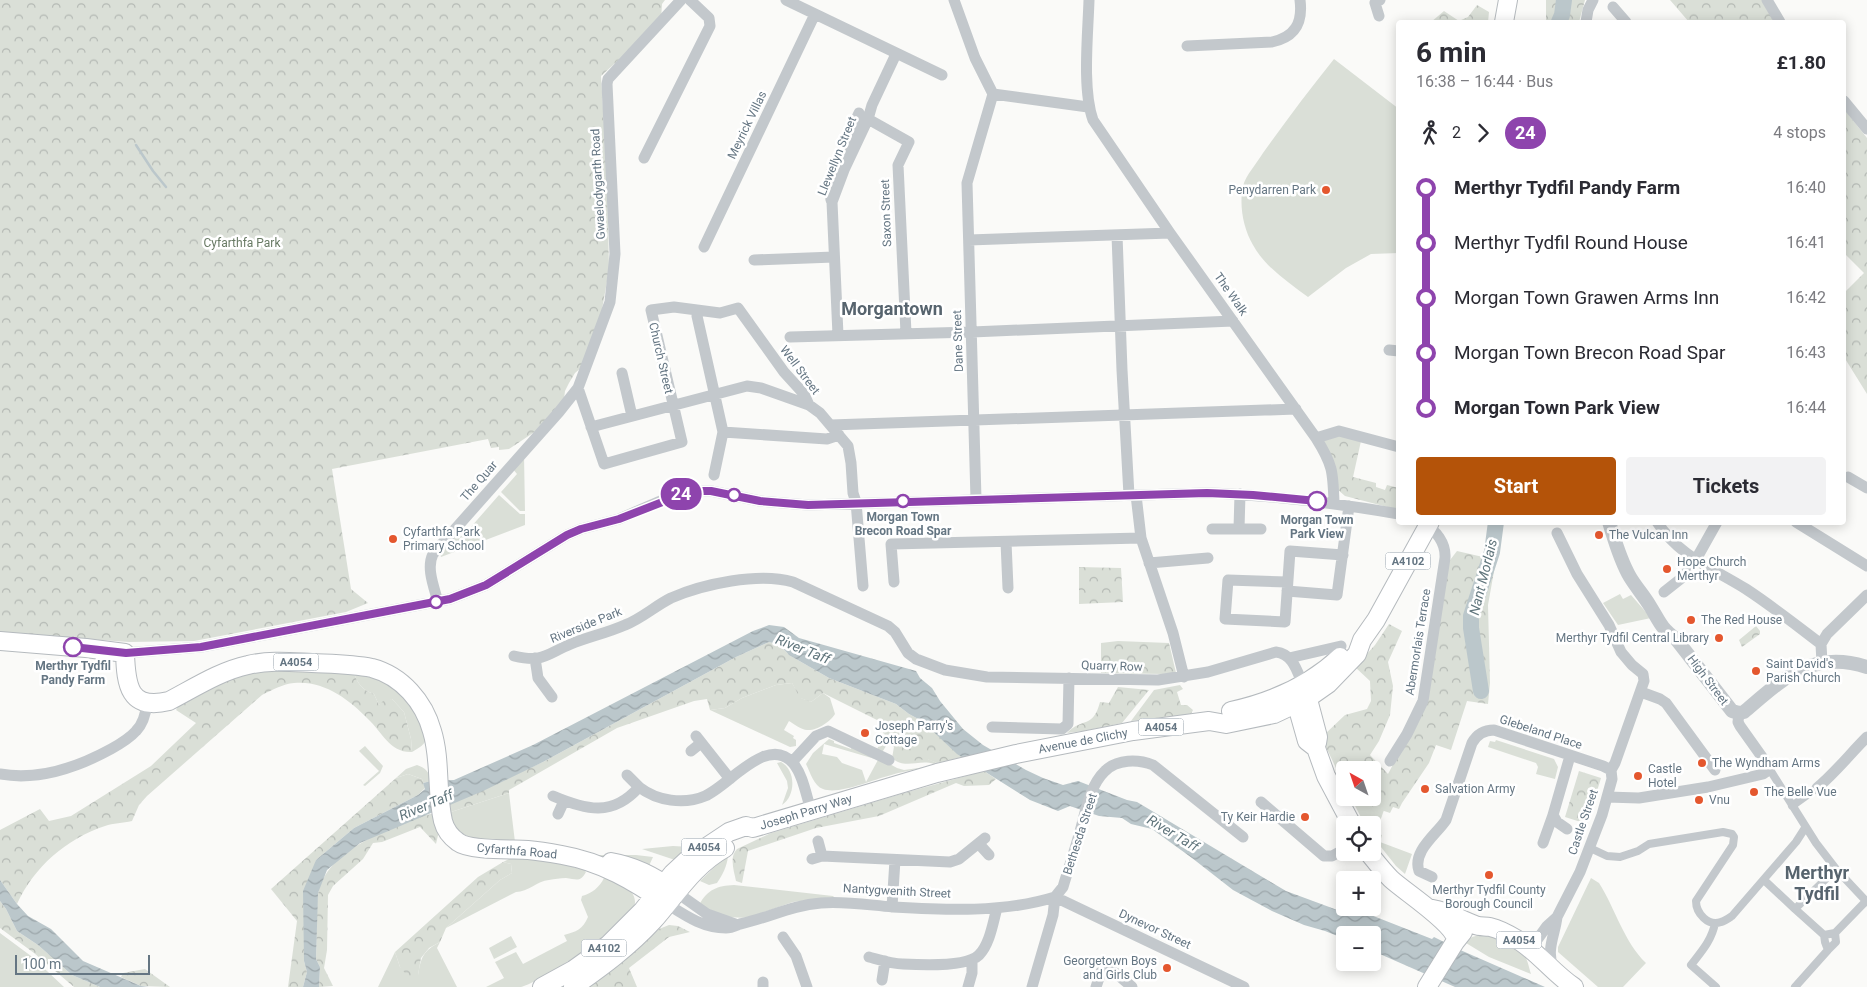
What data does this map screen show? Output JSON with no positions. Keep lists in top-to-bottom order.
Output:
{
  "streets": {
    "main road": [
      "A4102",
      "A4054",
      "Avenue de Clichy",
      "Joseph Parry Way",
      "Cyfarthfa Road"
    ],
    "street": [
      "Meyrick Villas",
      "Llewellyn Street",
      "Gwaelodygarth Road",
      "Saxon Street",
      "The Walk",
      "Dane Street",
      "Church Street",
      "Well Street",
      "The Quar",
      "Riverside Park",
      "Abermorlais Terrace",
      "Quarry Row",
      "High Street",
      "Glebeland Place",
      "Castle Street",
      "Bethesda Street",
      "Nantygwenith Street",
      "Dynevor Street"
    ]
  },
  "crossings": [
    ["Llewellyn Street", "Saxon Street"],
    ["Gwaelodygarth Road", "The Quar"],
    ["Church Street", "Well Street"],
    ["A4102", "Avenue de Clichy"],
    ["A4102", "Joseph Parry Way"],
    ["A4102", "Cyfarthfa Road"],
    ["A4102", "Nantygwenith Street"],
    ["Riverside Park", "Quarry Row"],
    ["A4054", "Castle Street"],
    ["Glebeland Place", "Castle Street"],
    ["Avenue de Clichy", "Joseph Parry Way"],
    ["Joseph Parry Way", "Cyfarthfa Road"],
    ["Joseph Parry Way", "Nantygwenith Street"],
    ["Bethesda Street", "Nantygwenith Street"],
    ["Bethesda Street", "Dynevor Street"],
    ["Cyfarthfa Road", "Nantygwenith Street"],
    ["Nantygwenith Street", "Dynevor Street"]
  ],
  "districts": ["Morgantown", "Merthyr Tydfil"],
  "water": ["Nant Morlais", "River Taff"],
  "parks": ["Cyfarthfa Park"],
  "places": [
    "Penydarren Park",
    "Morgan Town Brecon Road Spar",
    "Morgan Town Park View",
    "The Vulcan Inn",
    "Cyfarthfa Park Primary School",
    "Hope Church Merthyr",
    "The Red House",
    "Merthyr Tydfil Central Library",
    "Merthyr Tydfil Pandy Farm",
    "Saint David's Parish Church",
    "Joseph Parry's Cottage",
    "The Wyndham Arms",
    "Castle Hotel",
    "Salvation Army",
    "The Belle Vue",
    "Vnu",
    "Ty Keir Hardie",
    "Merthyr Tydfil County Borough Council",
    "Georgetown Boys and Girls Club"
  ],
  "lines": ["bus line 24"],
  "scale_bar": "100 m",
  "north": "top left",
  "page": {
    "on_map": "24",
    "heading": ["6 min", "16:38 – 16:44 · Bus", "£1.80"],
    "legs": ["2", "24", "4 stops"],
    "list": [
      {
        "name": "Merthyr Tydfil Pandy Farm",
        "value": "16:40"
      },
      {
        "name": "Merthyr Tydfil Round House",
        "value": "16:41"
      },
      {
        "name": "Morgan Town Grawen Arms Inn",
        "value": "16:42"
      },
      {
        "name": "Morgan Town Brecon Road Spar",
        "value": "16:43"
      },
      {
        "name": "Morgan Town Park View",
        "value": "16:44"
      }
    ],
    "buttons": ["Start", "Tickets"],
    "map_buttons": ["+", "−"],
    "scale": "100 m"
  }
}
